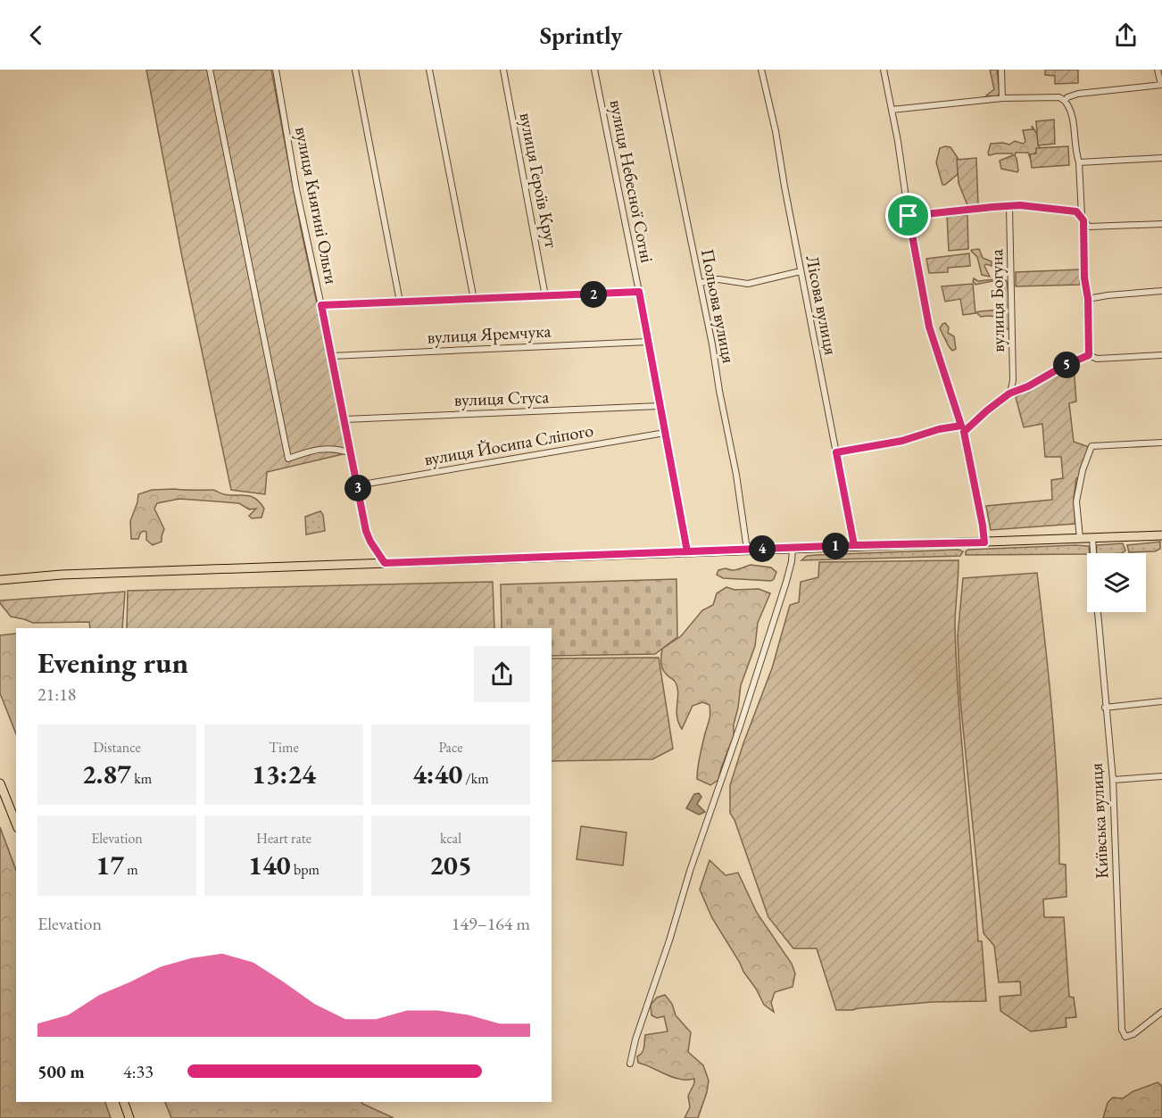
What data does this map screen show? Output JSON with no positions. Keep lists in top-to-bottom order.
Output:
{
  "streets": {
    "street": [
      "вулиця Героїв Крут",
      "вулиця Небесної Сотні",
      "вулиця Княгині Ольги",
      "вулиця Богуна",
      "Лісова вулиця",
      "Польова вулиця",
      "вулиця Яремчука",
      "вулиця Стуса",
      "вулиця Йосипа Сліпого",
      "Київська вулиця"
    ]
  },
  "crossings": [
    ["вулиця Небесної Сотні", "вулиця Яремчука"],
    ["вулиця Небесної Сотні", "вулиця Стуса"],
    ["вулиця Небесної Сотні", "вулиця Йосипа Сліпого"],
    ["вулиця Княгині Ольги", "вулиця Яремчука"],
    ["вулиця Княгині Ольги", "вулиця Стуса"],
    ["вулиця Княгині Ольги", "вулиця Йосипа Сліпого"]
  ],
  "page": {
    "header": "Sprintly",
    "pins": [
      "2",
      "5",
      "3",
      "1",
      "4"
    ],
    "heading": ["Evening run", "21:18"],
    "stats": [
      ["Distance", "2.87 km"],
      ["Time", "13:24"],
      ["Pace", "4:40 /km"],
      ["Elevation", "17 m"],
      ["Heart rate", "140 bpm"],
      ["kcal", "205"]
    ],
    "chart": ["Elevation", "149–164 m"],
    "list": [
      {
        "name": "500 m",
        "note": "4:33"
      }
    ]
  }
}
